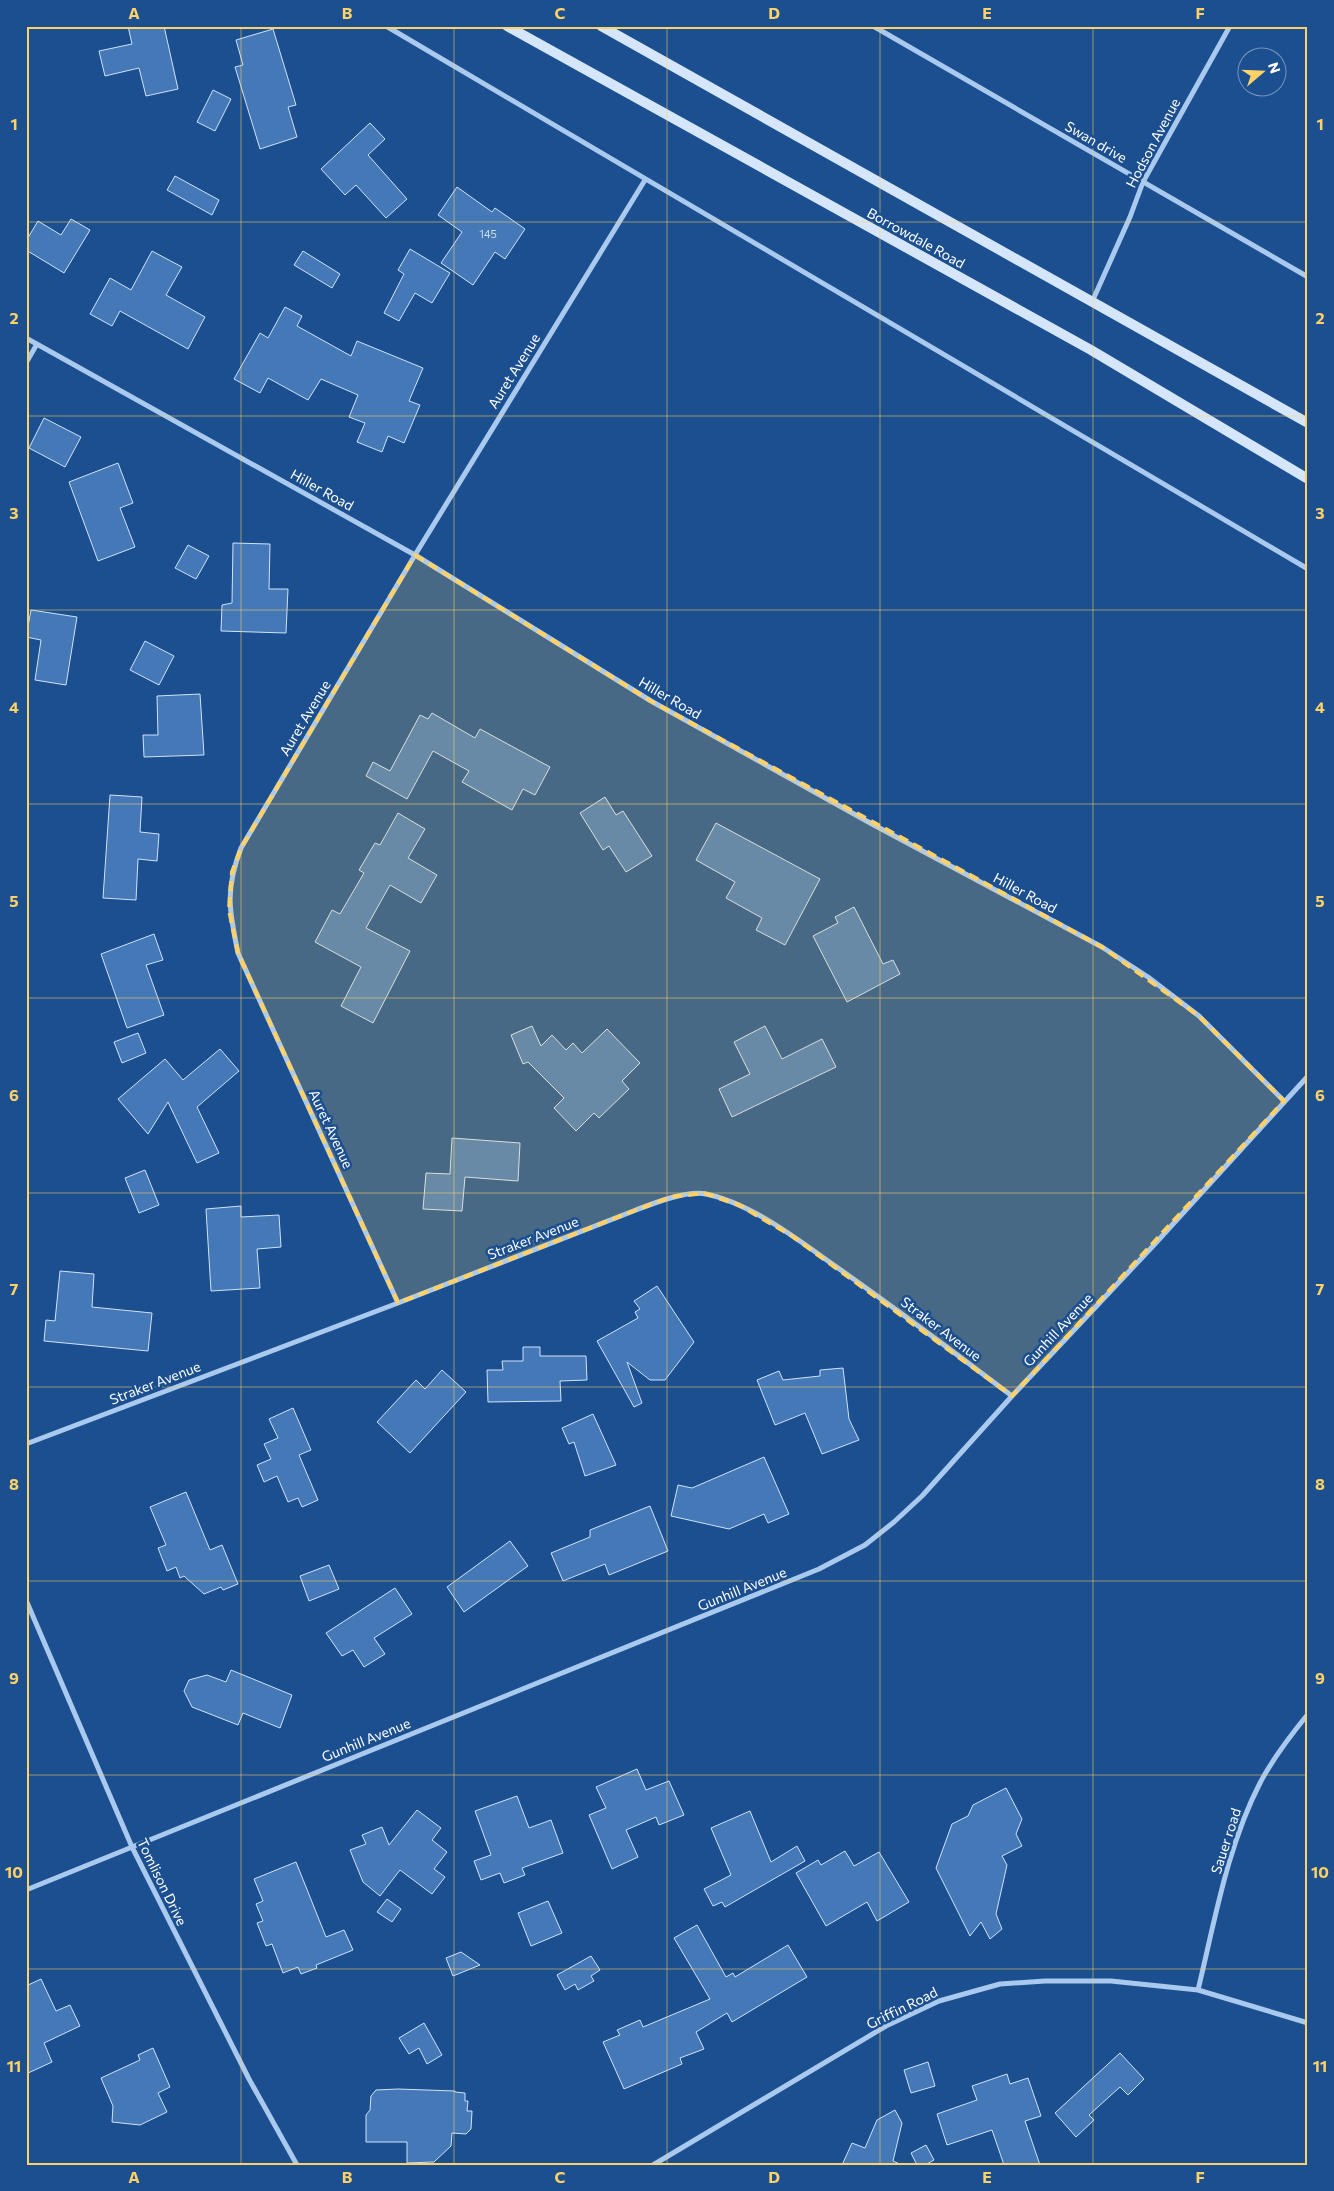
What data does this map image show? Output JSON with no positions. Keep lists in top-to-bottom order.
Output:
{
  "streets": {
    "main road": ["Borrowdale Road"],
    "street": [
      "Swan drive",
      "Hodson Avenue",
      "Auret Avenue",
      "Hiller Road",
      "Straker Avenue",
      "Gunhill Avenue",
      "Sauer road",
      "Tomlison Drive",
      "Griffin Road"
    ]
  },
  "crossings": [
    ["Swan drive", "Hodson Avenue"],
    ["Auret Avenue", "Hiller Road"],
    ["Auret Avenue", "Straker Avenue"],
    ["Hiller Road", "Gunhill Avenue"],
    ["Straker Avenue", "Gunhill Avenue"],
    ["Gunhill Avenue", "Tomlison Drive"],
    ["Sauer road", "Griffin Road"]
  ],
  "house_numbers": ["145"],
  "north": "right",
  "grid": {
    "columns": [
      "A",
      "B",
      "C",
      "D",
      "E",
      "F"
    ],
    "rows": [
      "1",
      "2",
      "3",
      "4",
      "5",
      "6",
      "7",
      "8",
      "9",
      "10",
      "11"
    ]
  }
}
